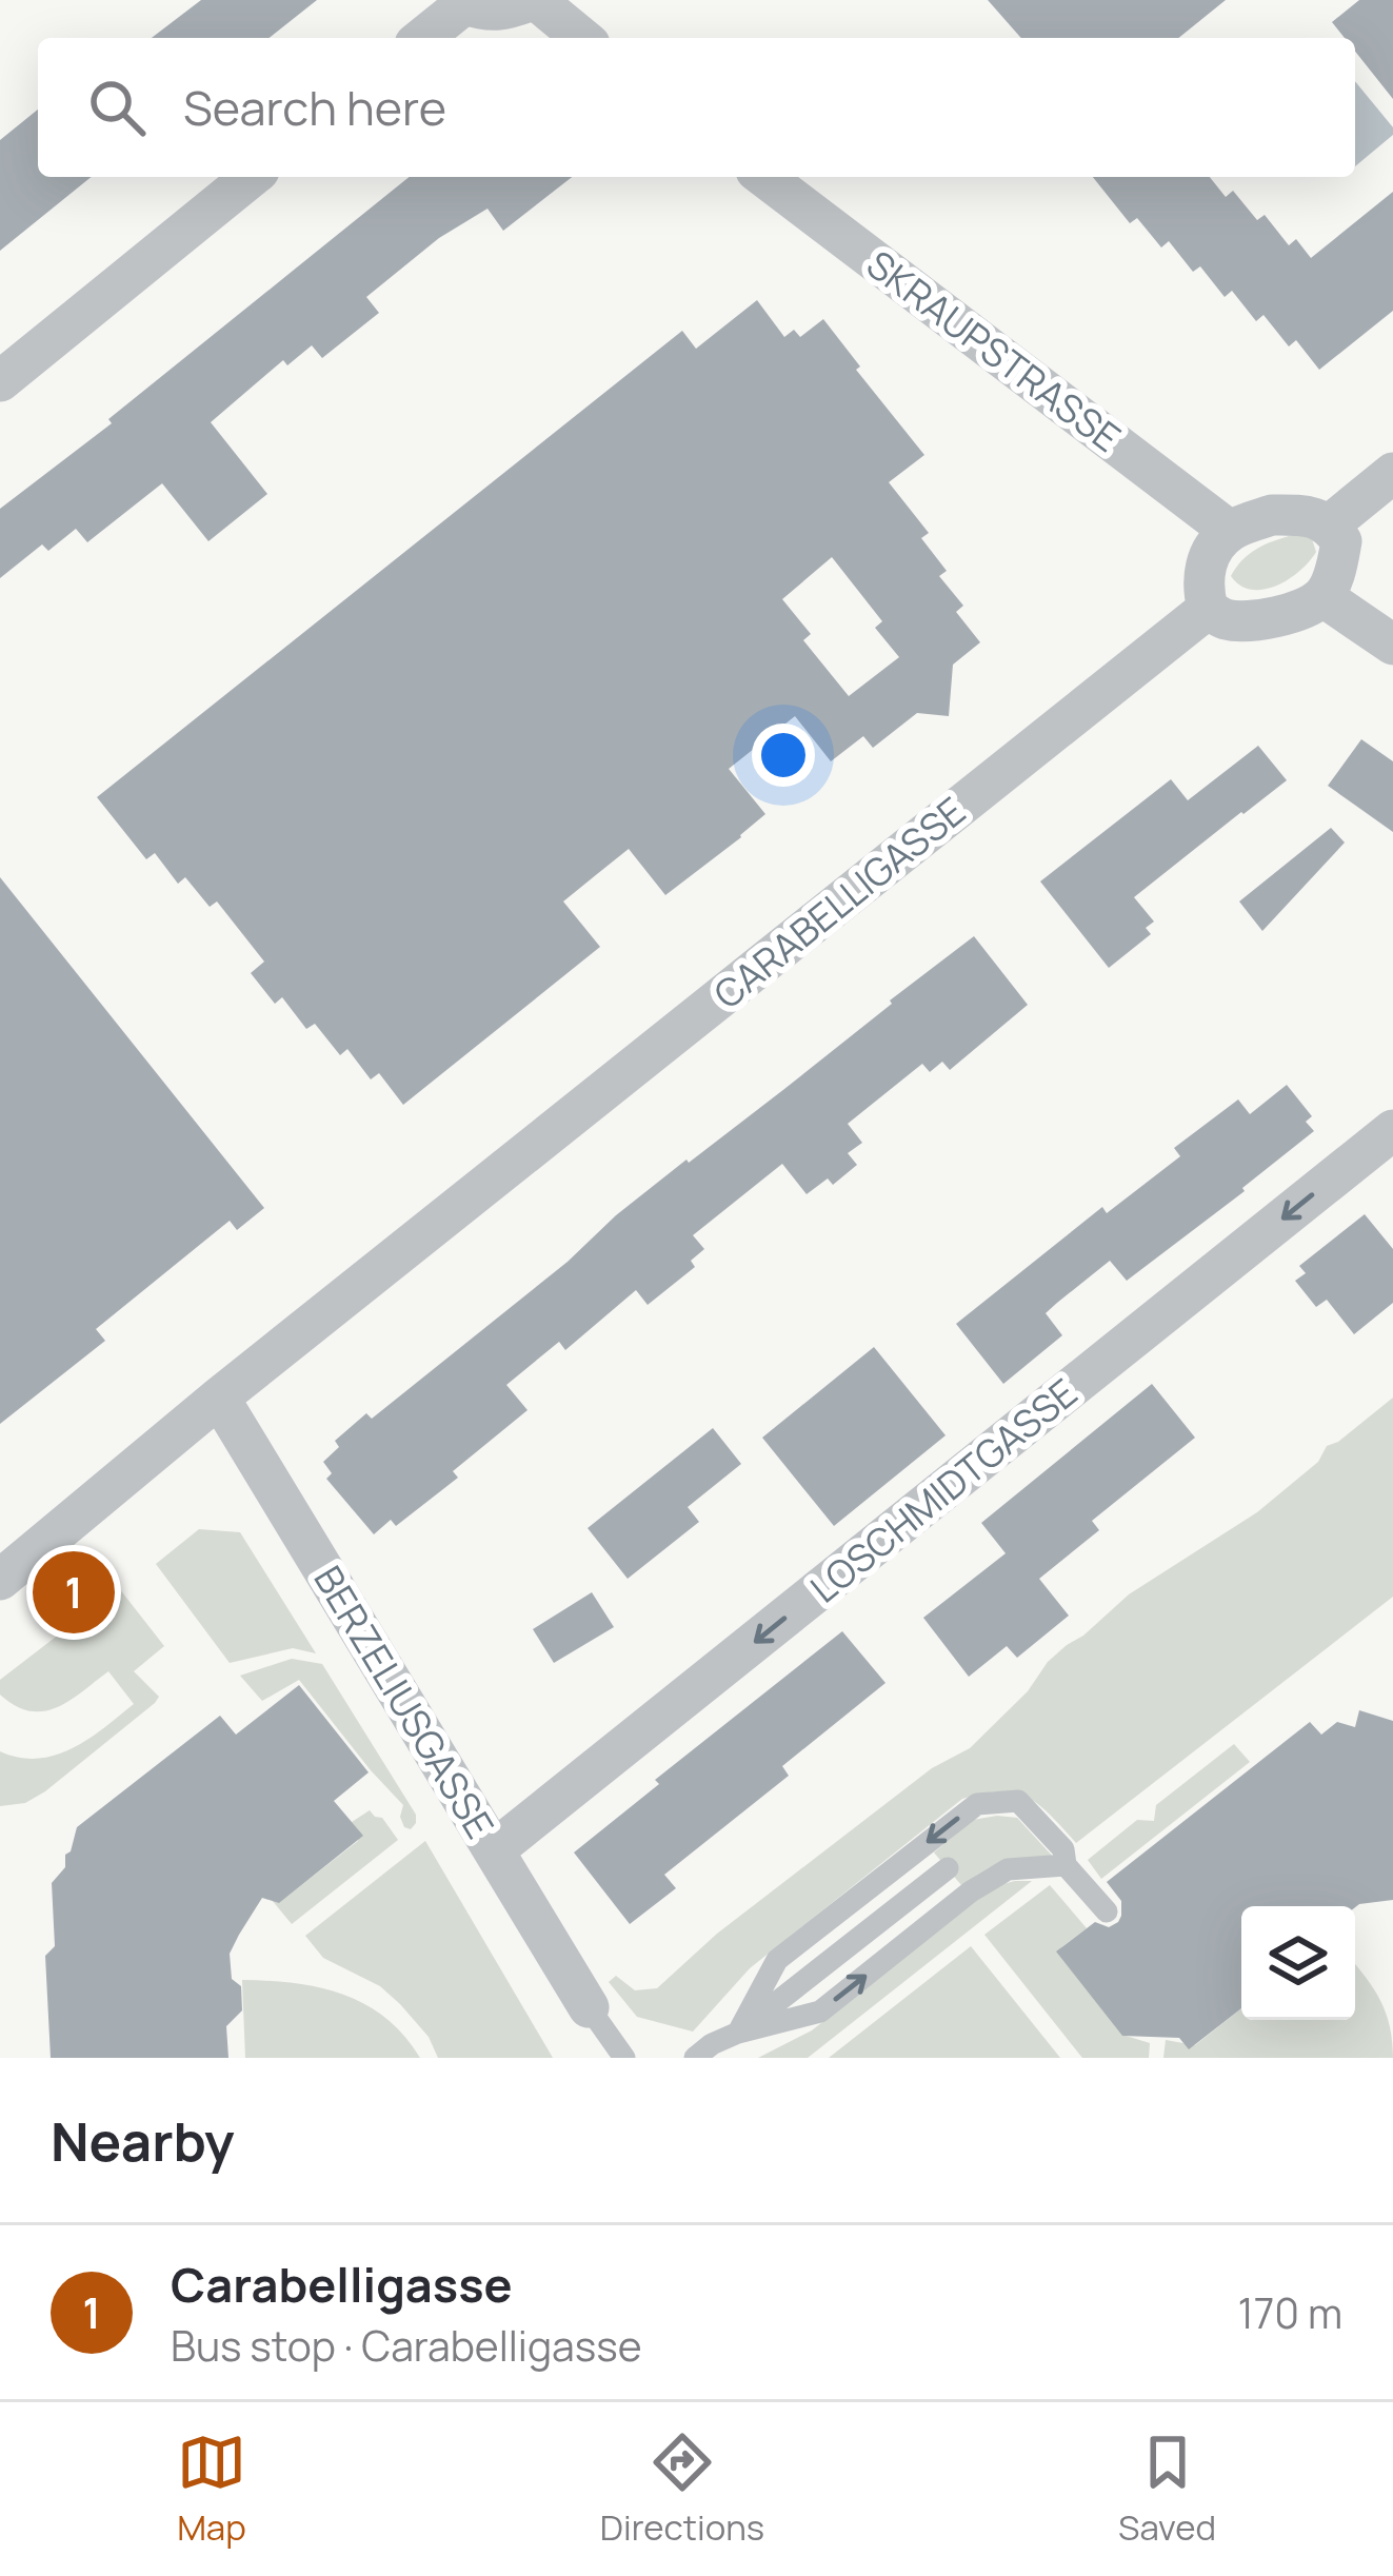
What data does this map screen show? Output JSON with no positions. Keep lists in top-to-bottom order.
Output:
{
  "streets": {
    "street": [
      "SKRAUPSTRASSE",
      "CARABELLIGASSE",
      "LOSCHMIDTGASSE",
      "BERZELIUSGASSE"
    ]
  },
  "crossings": [
    ["SKRAUPSTRASSE", "CARABELLIGASSE"],
    ["CARABELLIGASSE", "BERZELIUSGASSE"],
    ["LOSCHMIDTGASSE", "BERZELIUSGASSE"]
  ],
  "one_way": ["LOSCHMIDTGASSE"],
  "page": {
    "search": "Search here",
    "pins": "1",
    "heading": "Nearby",
    "list": [
      {
        "mark": "1",
        "name": "Carabelligasse",
        "note": "Bus stop · Carabelligasse",
        "value": "170 m"
      }
    ],
    "nav": ["Map", "Directions", "Saved"]
  }
}
